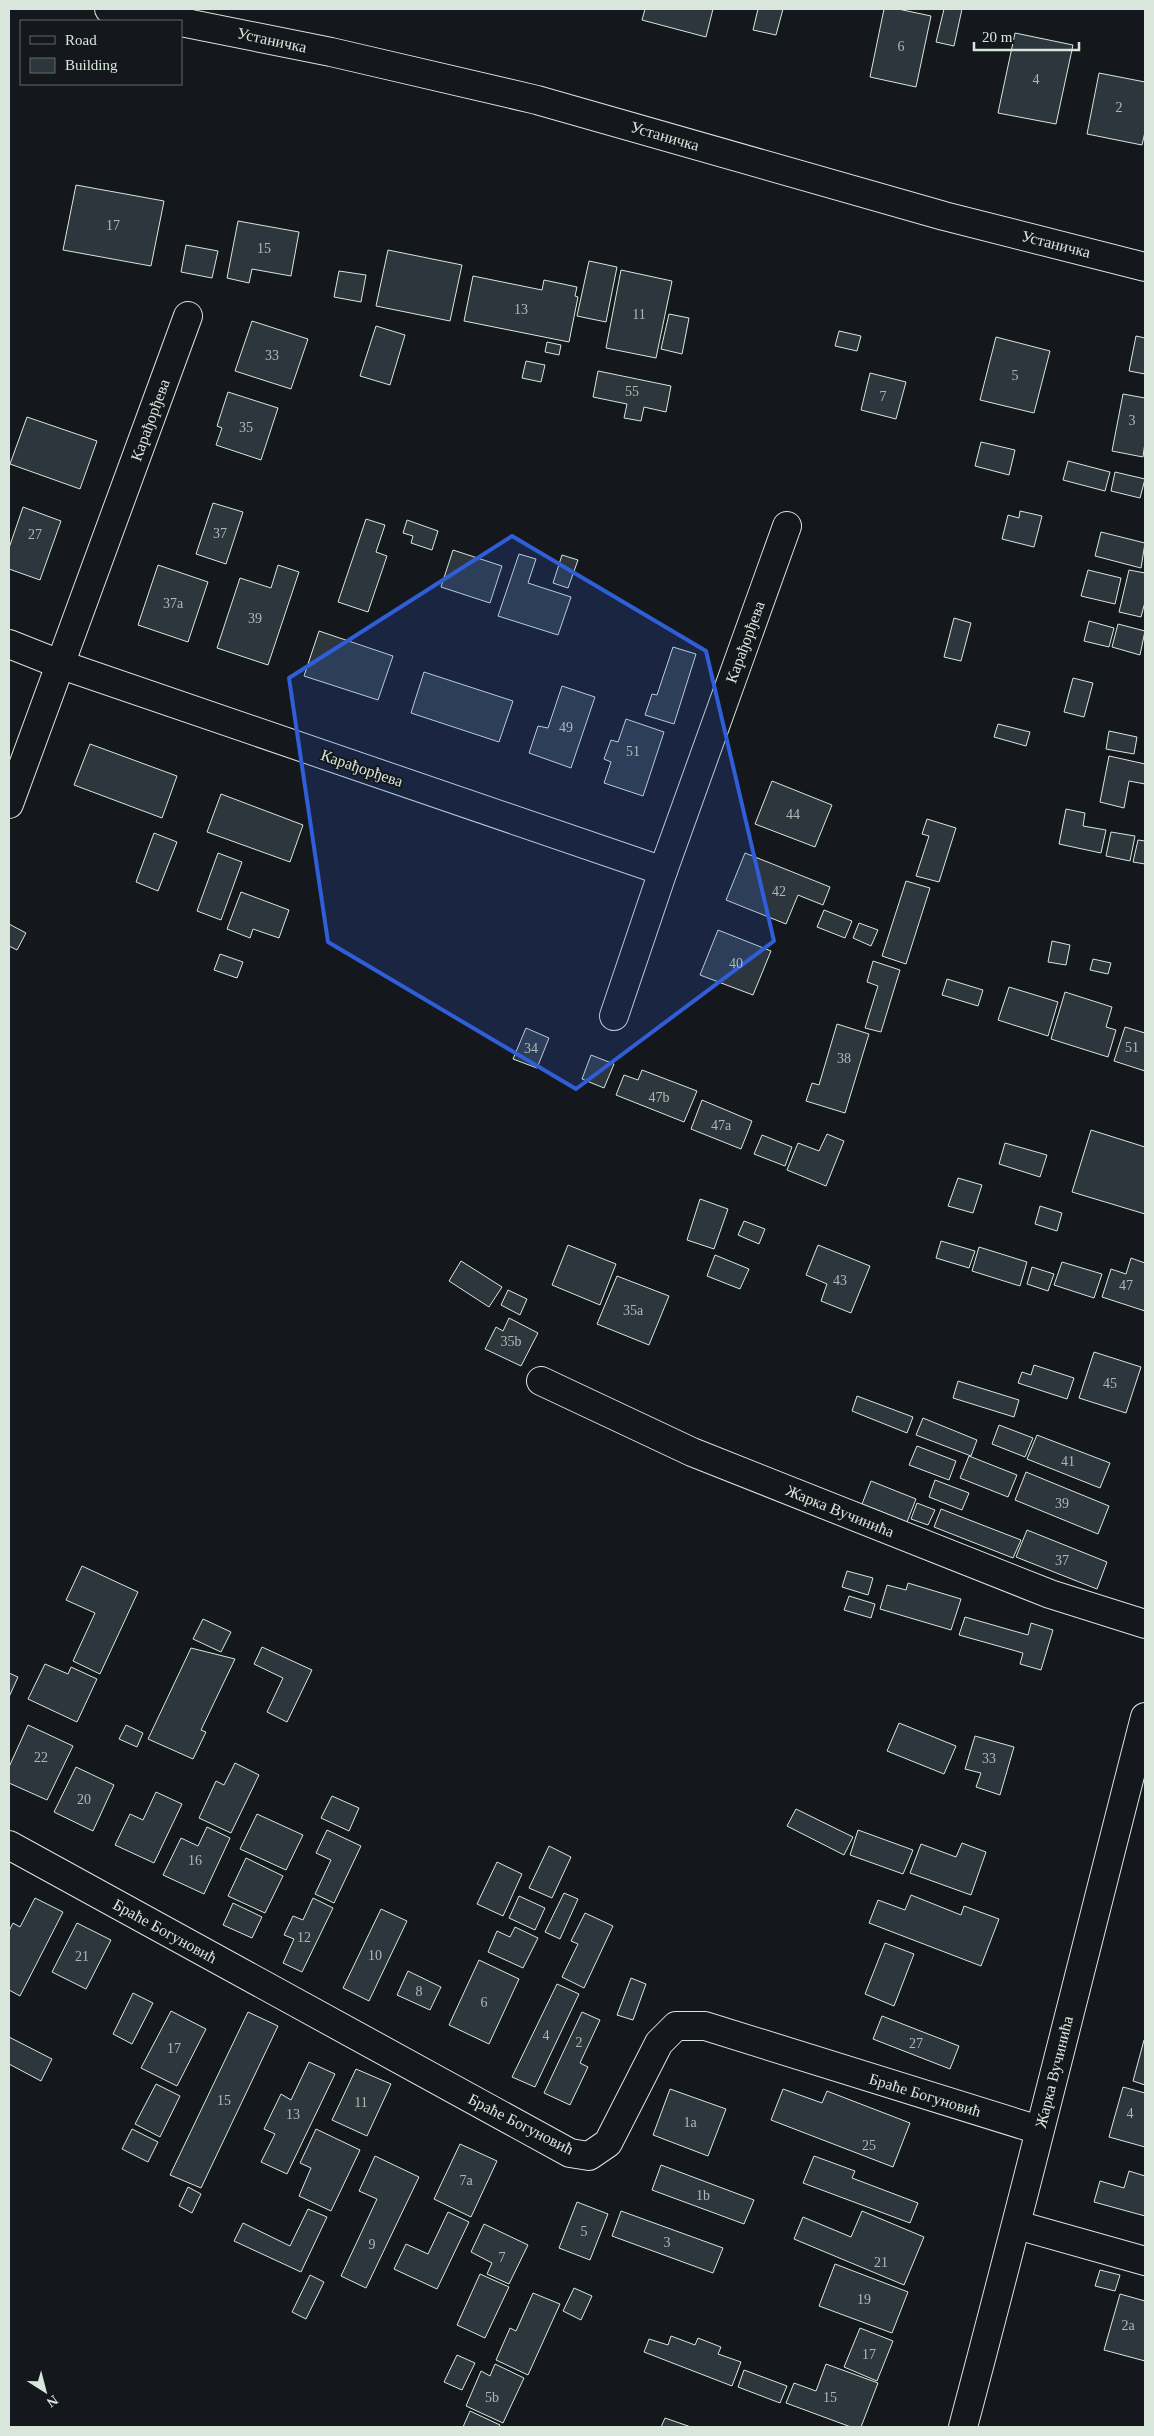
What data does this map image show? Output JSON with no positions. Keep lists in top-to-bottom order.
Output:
{
  "streets": {
    "street": [
      "Устаничка",
      "Карађорђева",
      "Жарка Вучинића",
      "Браће Богуновић"
    ]
  },
  "crossings": [
    ["Жарка Вучинића", "Браће Богуновић"]
  ],
  "house_numbers": [
    "6",
    "4",
    "2",
    "17",
    "15",
    "13",
    "11",
    "33",
    "5",
    "55",
    "7",
    "3",
    "35",
    "37",
    "27",
    "37a",
    "39",
    "49",
    "51",
    "44",
    "42",
    "40",
    "51",
    "34",
    "38",
    "47b",
    "47a",
    "43",
    "47",
    "35a",
    "35b",
    "45",
    "41",
    "39",
    "37",
    "22",
    "33",
    "20",
    "16",
    "12",
    "10",
    "21",
    "8",
    "6",
    "4",
    "2",
    "27",
    "17",
    "15",
    "11",
    "4",
    "13",
    "1a",
    "25",
    "7a",
    "1b",
    "5",
    "3",
    "9",
    "7",
    "21",
    "19",
    "2a",
    "17",
    "5b",
    "15"
  ],
  "legend": ["Road", "Building"],
  "scale_bar": "20 m",
  "north": "bottom right"
}
